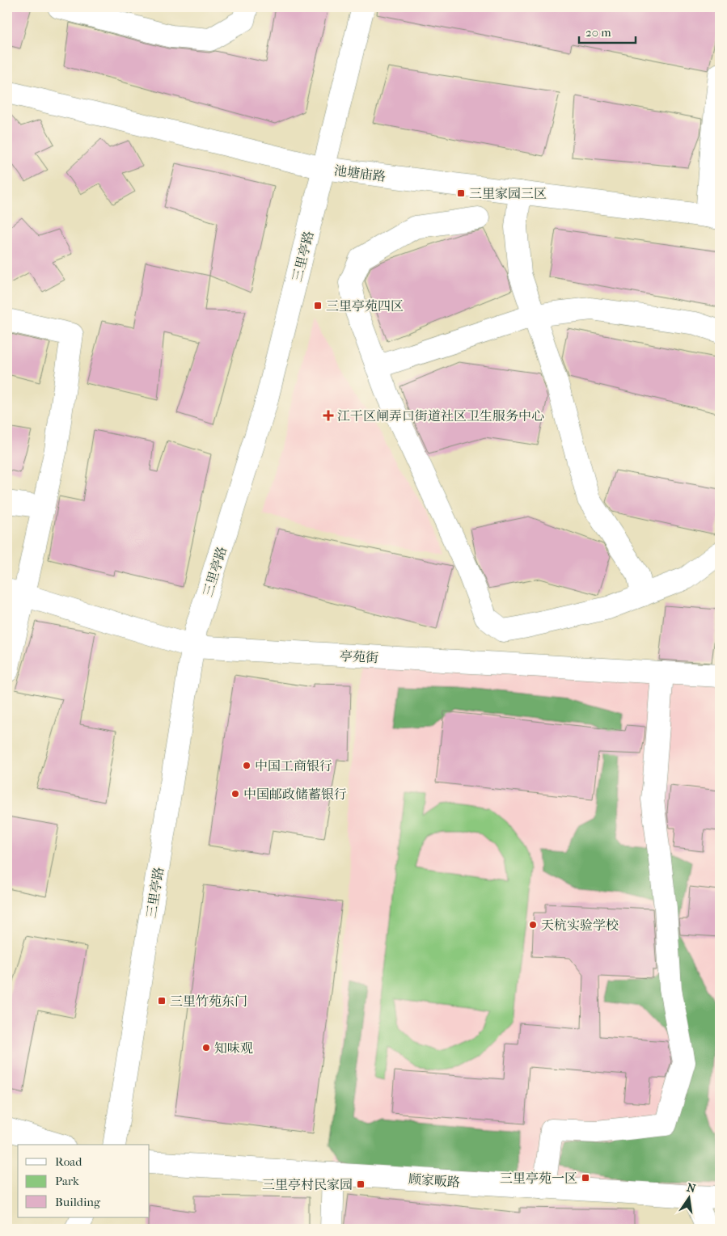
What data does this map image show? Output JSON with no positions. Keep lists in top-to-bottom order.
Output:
{
  "streets": {
    "street": [
      "池塘庙路",
      "三里亭路",
      "亭苑街",
      "顾家畈路"
    ]
  },
  "crossings": [
    ["池塘庙路", "三里亭路"],
    ["三里亭路", "亭苑街"]
  ],
  "places": {
    "transit": [
      "三里家园三区",
      "三里亭苑四区",
      "三里竹苑东门",
      "三里亭苑一区",
      "三里亭村民家园"
    ],
    "health": ["江干区闸弄口街道社区卫生服务中心"],
    "other": [
      "中国工商银行",
      "中国邮政储蓄银行",
      "天杭实验学校",
      "知味观"
    ]
  },
  "legend": ["Road", "Park", "Building"],
  "scale_bar": "20 m",
  "north": "top"
}
